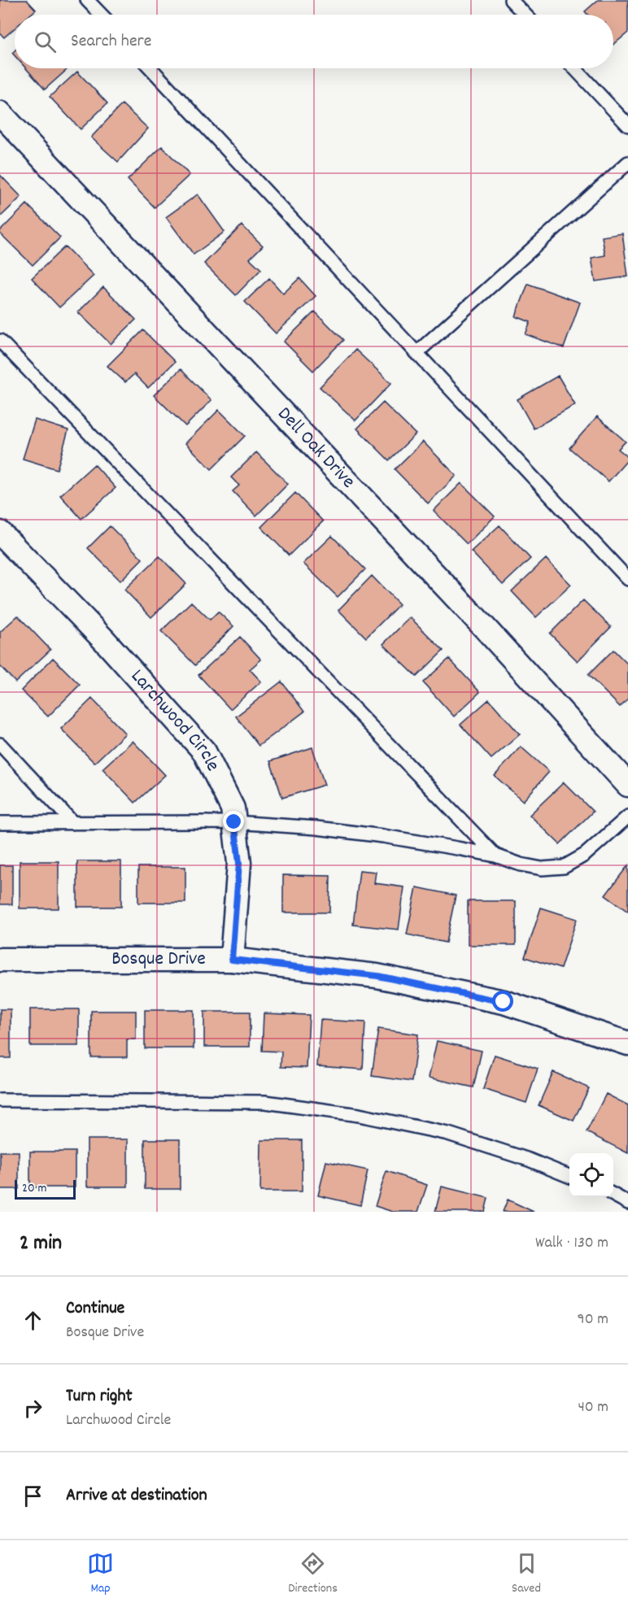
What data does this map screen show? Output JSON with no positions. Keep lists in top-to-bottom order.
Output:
{
  "streets": {
    "street": ["Dell Oak Drive", "Larchwood Circle", "Bosque Drive"]
  },
  "crossings": [
    ["Larchwood Circle", "Bosque Drive"]
  ],
  "scale_bar": "20 m",
  "page": {
    "search": "Search here",
    "scale": "20 m",
    "heading": ["2 min", "Walk · 130 m"],
    "list": [
      ["Continue", "Bosque Drive", "90 m"],
      ["Turn right", "Larchwood Circle", "40 m"],
      "Arrive at destination"
    ],
    "nav": ["Map", "Directions", "Saved"]
  }
}
